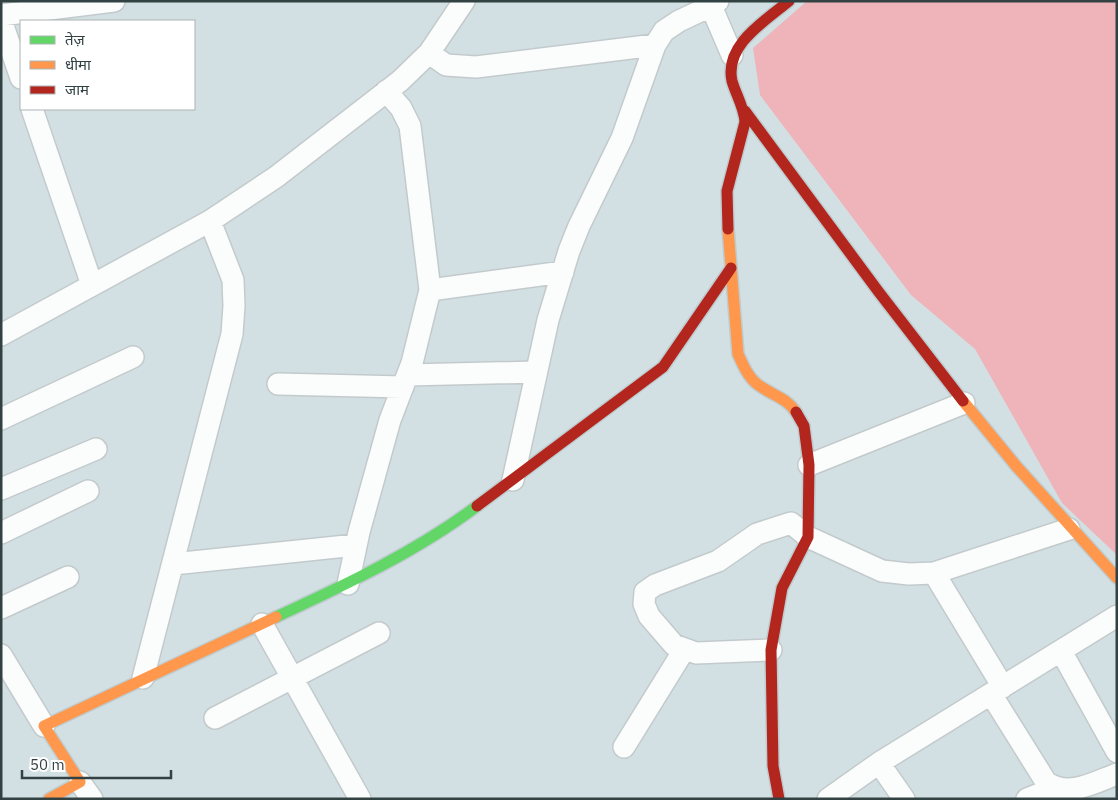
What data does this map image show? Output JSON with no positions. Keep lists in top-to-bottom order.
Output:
{
  "legend": ["तेज़", "धीमा", "जाम"],
  "scale_bar": "50 m"
}
